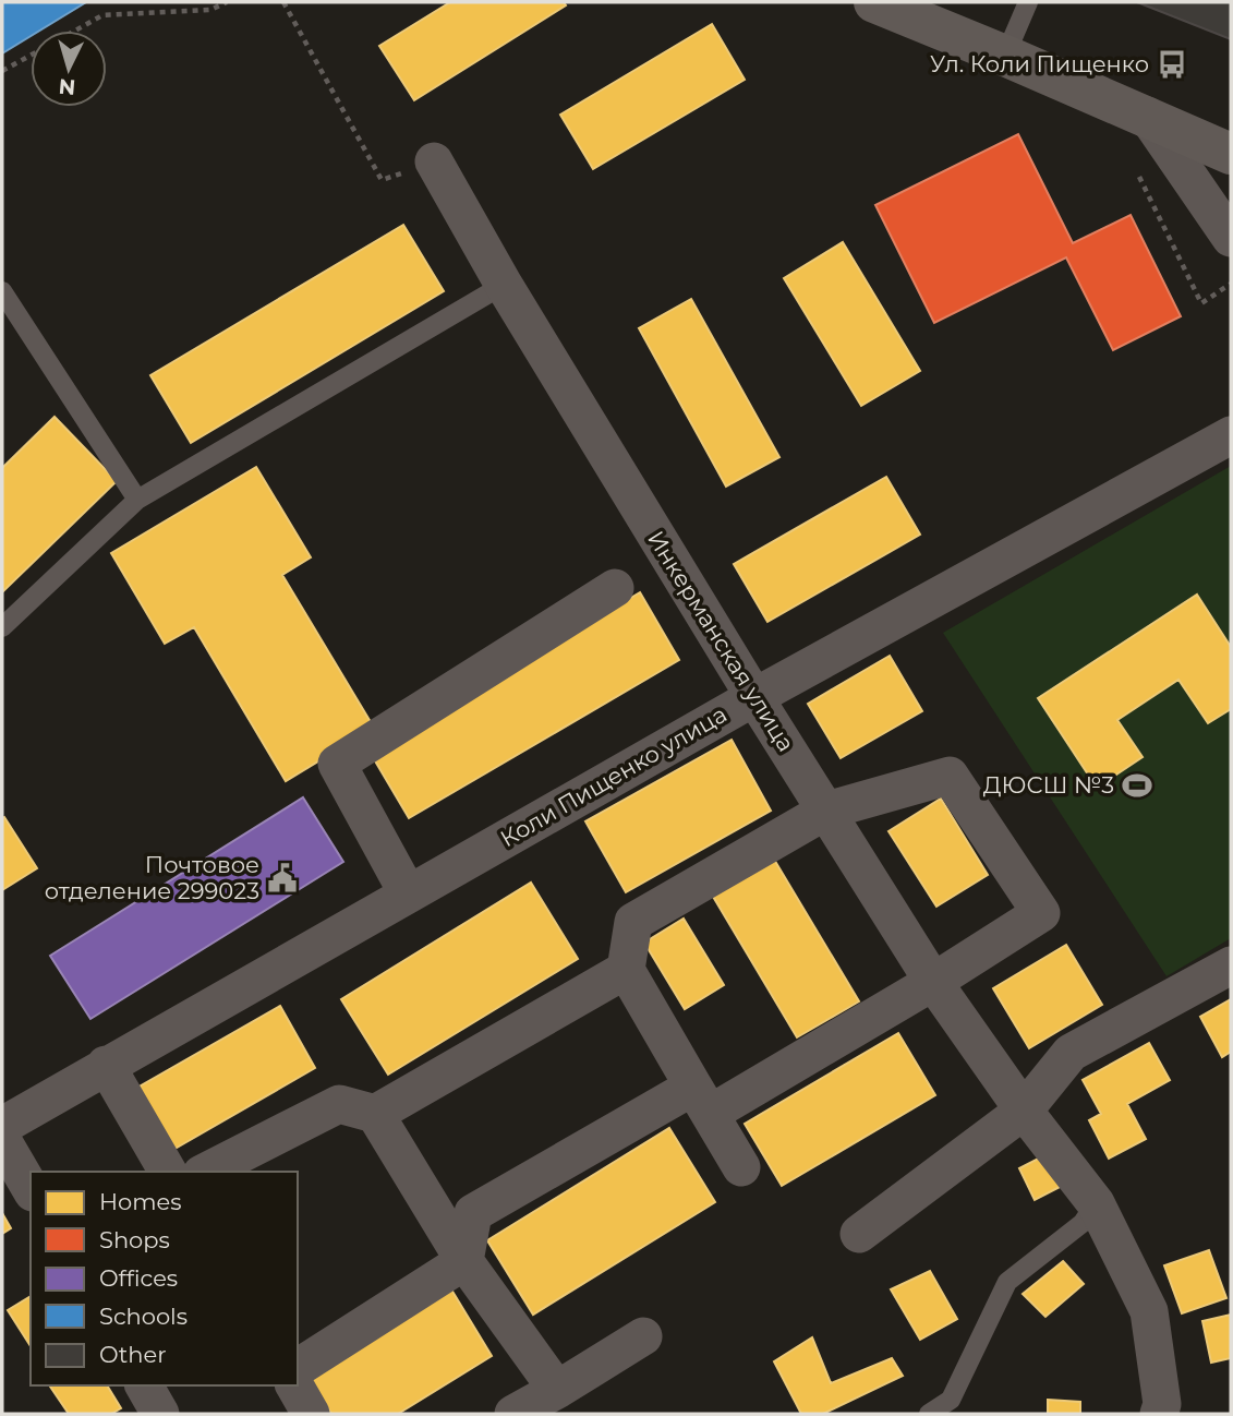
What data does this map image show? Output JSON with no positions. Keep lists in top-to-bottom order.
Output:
{
  "streets": {
    "street": ["Инкерманская улица", "Коли Пищенко улица"]
  },
  "crossings": [
    ["Инкерманская улица", "Коли Пищенко улица"]
  ],
  "places": {
    "bus stop": ["Ул. Коли Пищенко"],
    "sports": ["ДЮСШ №3"],
    "public building": ["Почтовое отделение 299023"]
  },
  "legend": [
    "Homes",
    "Shops",
    "Offices",
    "Schools",
    "Other"
  ],
  "north": "bottom"
}
